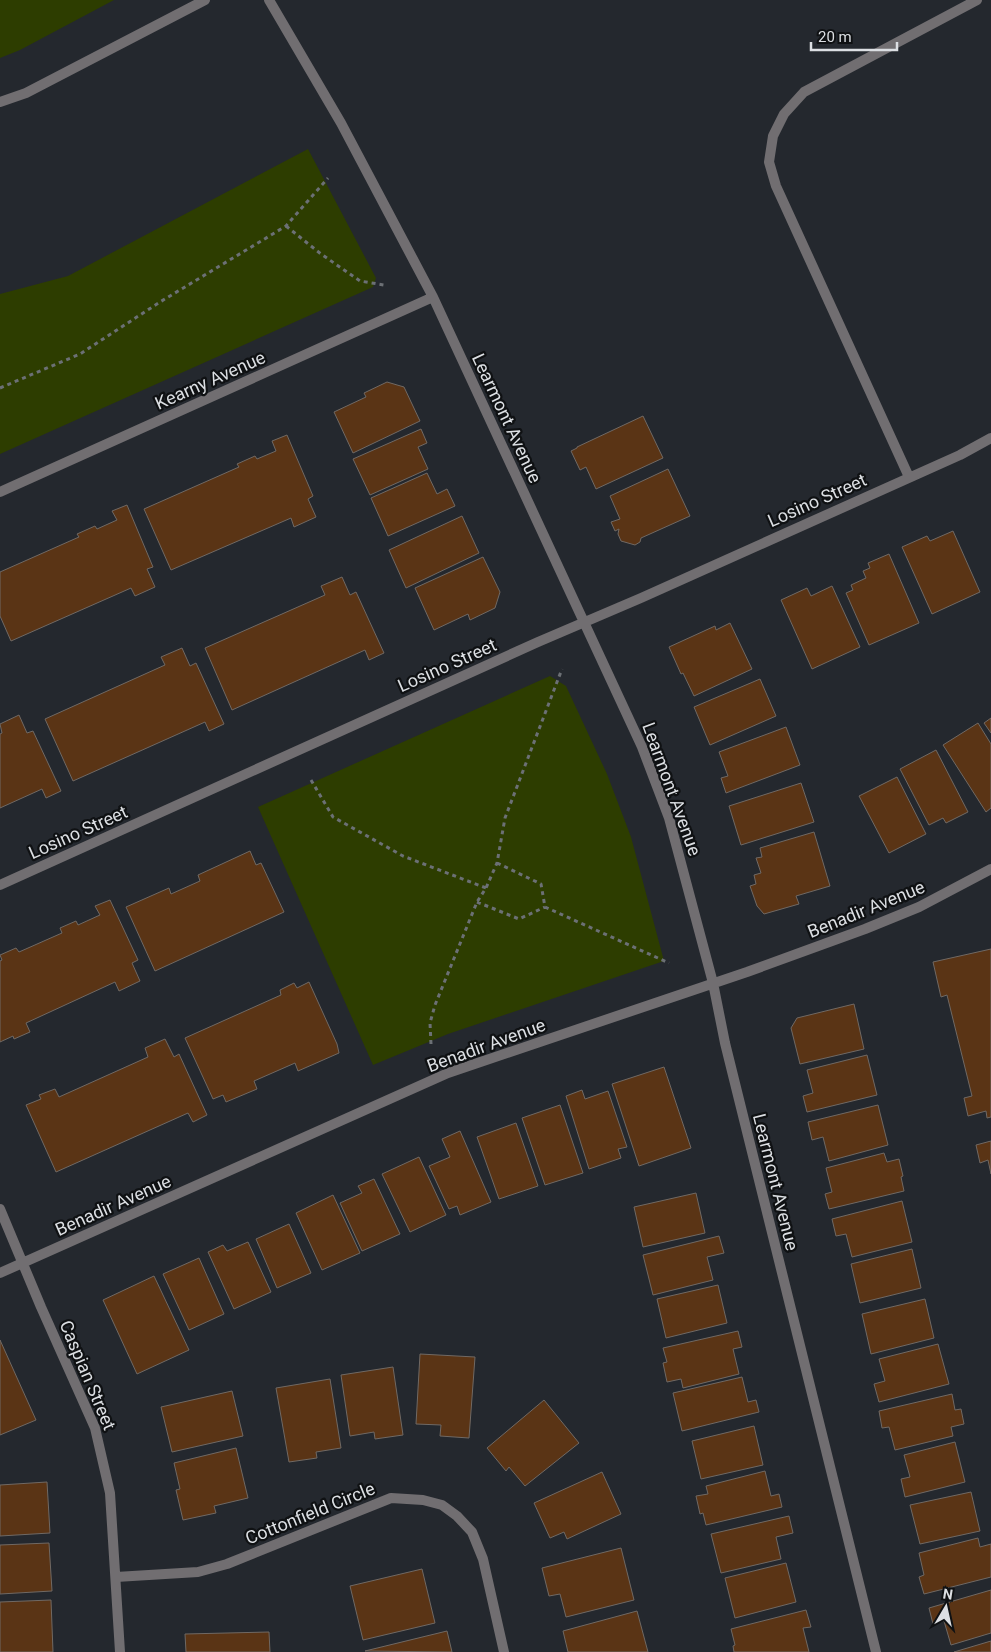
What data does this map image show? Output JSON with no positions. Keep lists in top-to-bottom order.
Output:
{
  "streets": {
    "street": [
      "Kearny Avenue",
      "Learmont Avenue",
      "Losino Street",
      "Benadir Avenue",
      "Caspian Street",
      "Cottonfield Circle"
    ]
  },
  "crossings": [
    ["Kearny Avenue", "Learmont Avenue"],
    ["Learmont Avenue", "Losino Street"],
    ["Learmont Avenue", "Benadir Avenue"],
    ["Benadir Avenue", "Caspian Street"],
    ["Caspian Street", "Cottonfield Circle"]
  ],
  "scale_bar": "20 m",
  "north": "top"
}
